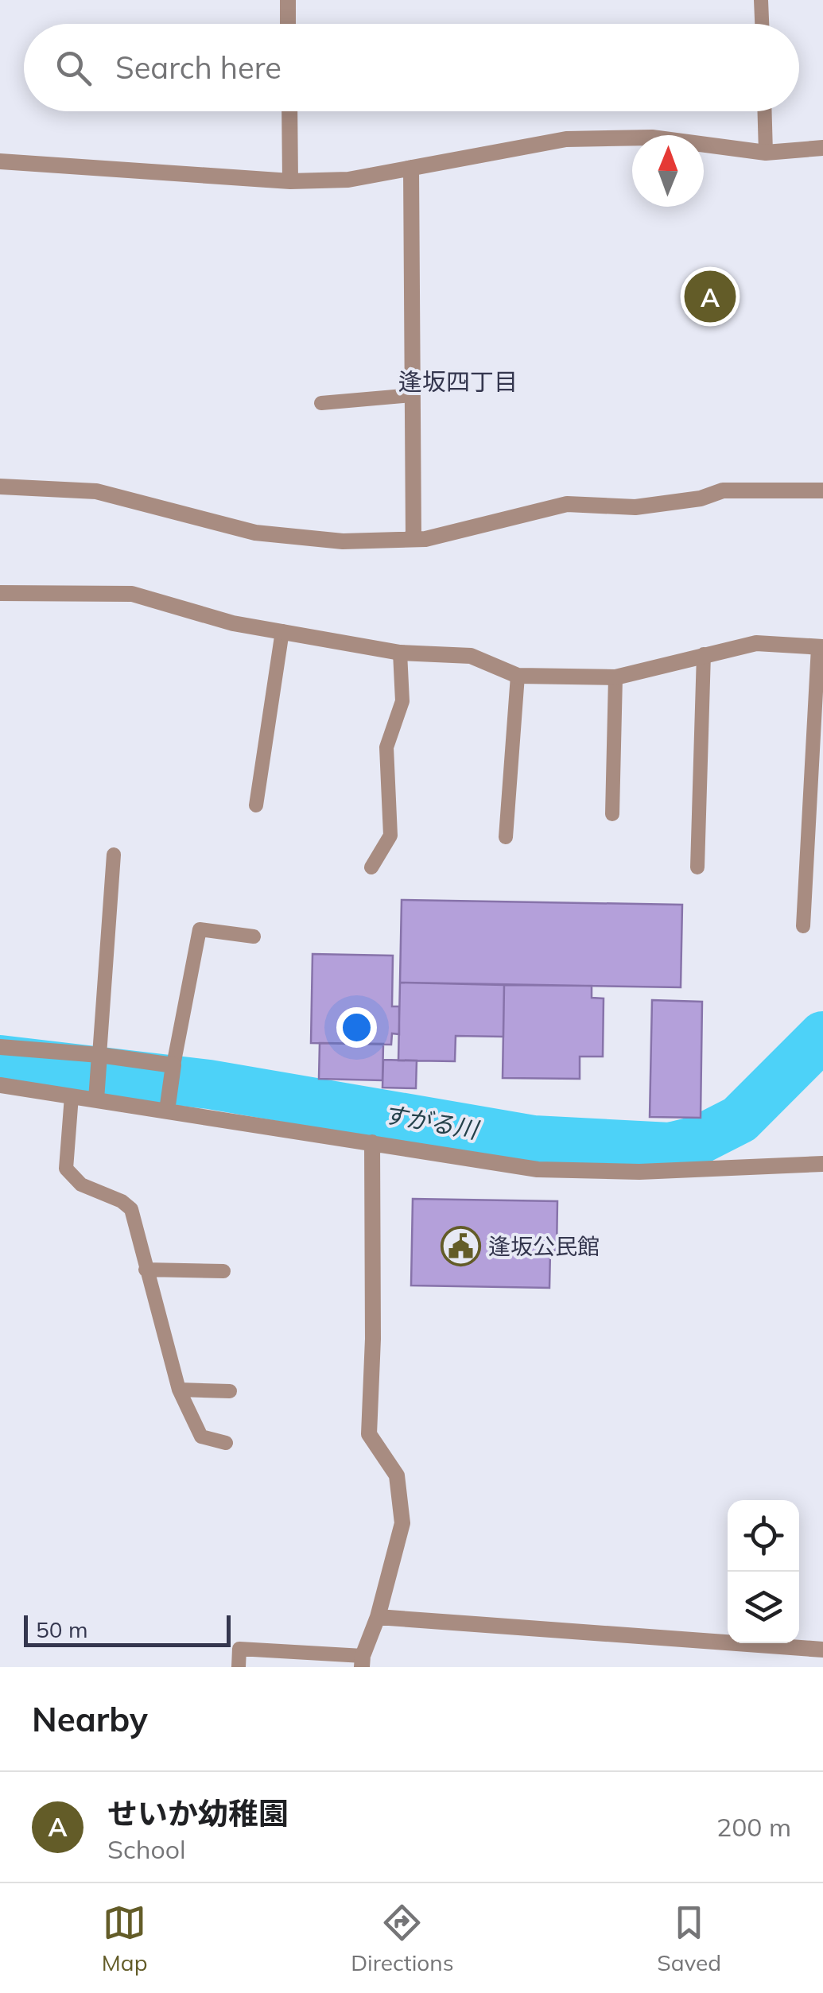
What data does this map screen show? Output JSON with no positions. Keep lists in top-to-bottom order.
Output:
{
  "districts": ["逢坂四丁目"],
  "water": ["すがる川"],
  "places": {
    "public building": ["逢坂公民館"]
  },
  "scale_bar": "50 m",
  "north": "top",
  "page": {
    "search": "Search here",
    "pins": "A",
    "scale": "50 m",
    "heading": "Nearby",
    "list": [
      {
        "mark": "A",
        "name": "せいか幼稚園",
        "note": "School",
        "value": "200 m"
      }
    ],
    "nav": ["Map", "Directions", "Saved"]
  }
}
